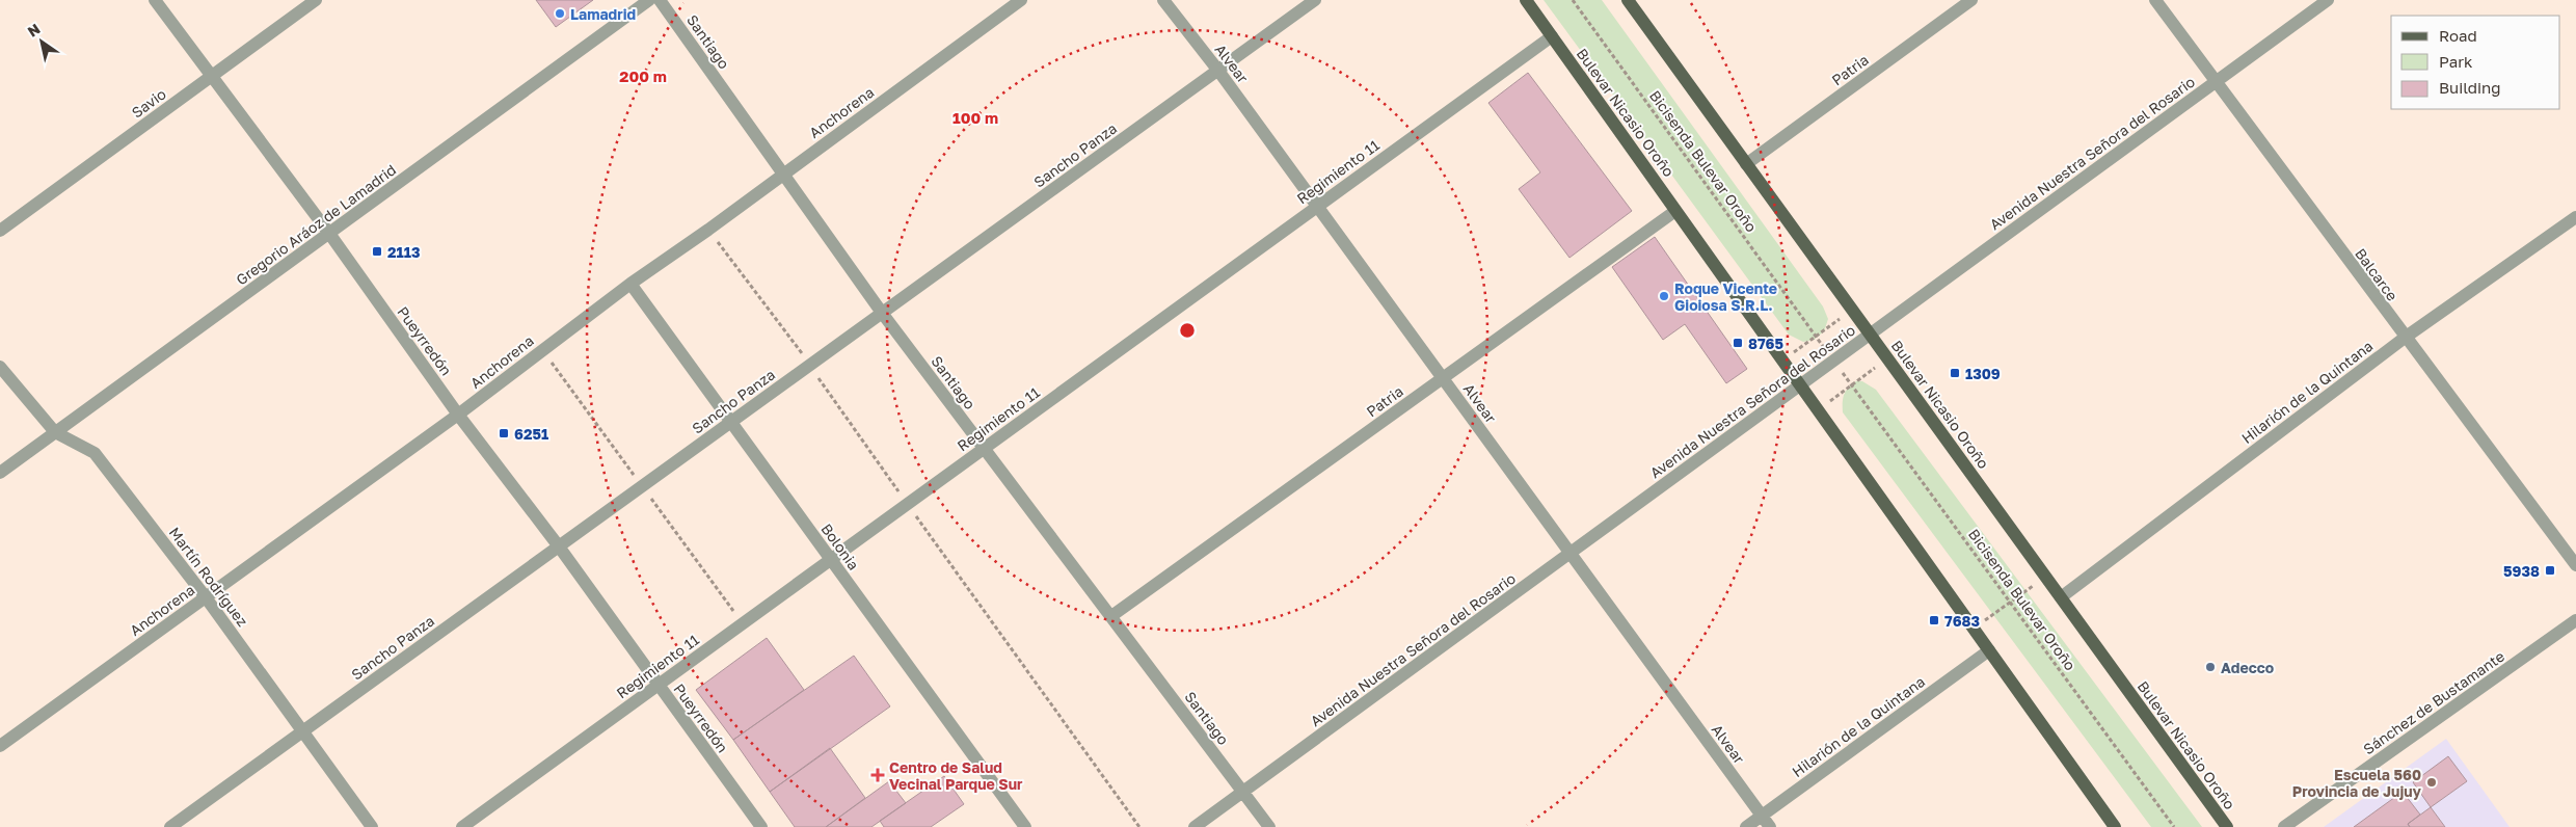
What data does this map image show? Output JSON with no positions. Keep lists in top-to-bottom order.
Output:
{
  "streets": {
    "main road": ["Bulevar Nicasio Oroño"],
    "street": [
      "Santiago",
      "Alvear",
      "Patria",
      "Savio",
      "Anchorena",
      "Avenida Nuestra Señora del Rosario",
      "Sancho Panza",
      "Regimiento 11",
      "Gregorio Aráoz de Lamadrid",
      "Balcarce",
      "Pueyrredón",
      "Hilarión de la Quintana",
      "Bolonia",
      "Martín Rodríguez",
      "Sánchez de Bustamante"
    ],
    "path": ["Bicisenda Bulevar Oroño"]
  },
  "crossings": [
    ["Santiago", "Patria"],
    ["Santiago", "Anchorena"],
    ["Santiago", "Avenida Nuestra Señora del Rosario"],
    ["Santiago", "Sancho Panza"],
    ["Santiago", "Regimiento 11"],
    ["Alvear", "Patria"],
    ["Alvear", "Avenida Nuestra Señora del Rosario"],
    ["Alvear", "Sancho Panza"],
    ["Alvear", "Regimiento 11"],
    ["Alvear", "Hilarión de la Quintana"],
    ["Patria", "Bulevar Nicasio Oroño"],
    ["Savio", "Pueyrredón"],
    ["Anchorena", "Pueyrredón"],
    ["Anchorena", "Bolonia"],
    ["Anchorena", "Martín Rodríguez"],
    ["Bulevar Nicasio Oroño", "Avenida Nuestra Señora del Rosario"],
    ["Bulevar Nicasio Oroño", "Regimiento 11"],
    ["Bulevar Nicasio Oroño", "Hilarión de la Quintana"],
    ["Avenida Nuestra Señora del Rosario", "Balcarce"],
    ["Sancho Panza", "Pueyrredón"],
    ["Sancho Panza", "Bolonia"],
    ["Sancho Panza", "Martín Rodríguez"],
    ["Regimiento 11", "Pueyrredón"],
    ["Regimiento 11", "Bolonia"],
    ["Gregorio Aráoz de Lamadrid", "Pueyrredón"],
    ["Gregorio Aráoz de Lamadrid", "Martín Rodríguez"],
    ["Balcarce", "Hilarión de la Quintana"]
  ],
  "places": {
    "other": [
      "Lamadrid",
      "Roque Vicente Gioiosa S.R.L.",
      "Adecco",
      "Escuela 560 Provincia de Jujuy"
    ],
    "transit": [
      "2113",
      "8765",
      "1309",
      "6251",
      "5938",
      "7683"
    ],
    "health": ["Centro de Salud Vecinal Parque Sur"]
  },
  "legend": ["Road", "Park", "Building"],
  "north": "top left",
  "rings": ["200 m", "100 m"]
}
